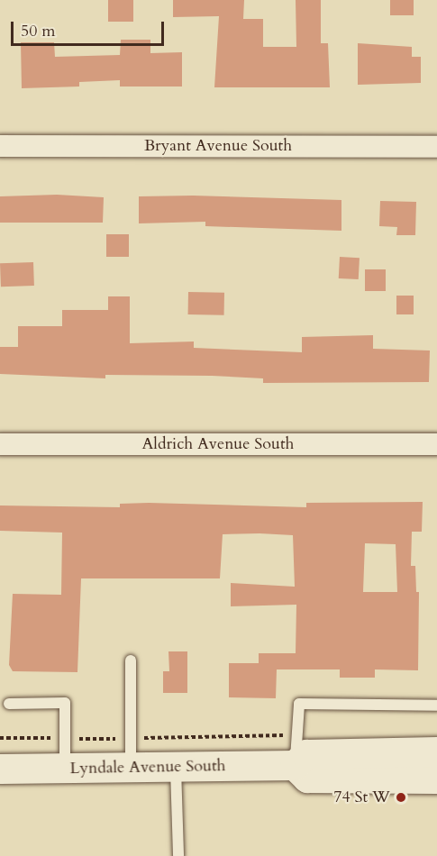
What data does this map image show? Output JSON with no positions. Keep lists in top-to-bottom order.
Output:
{
  "streets": {
    "main road": ["Lyndale Avenue South"],
    "street": ["Bryant Avenue South", "Aldrich Avenue South"]
  },
  "places": ["74 St W"],
  "scale_bar": "50 m"
}
